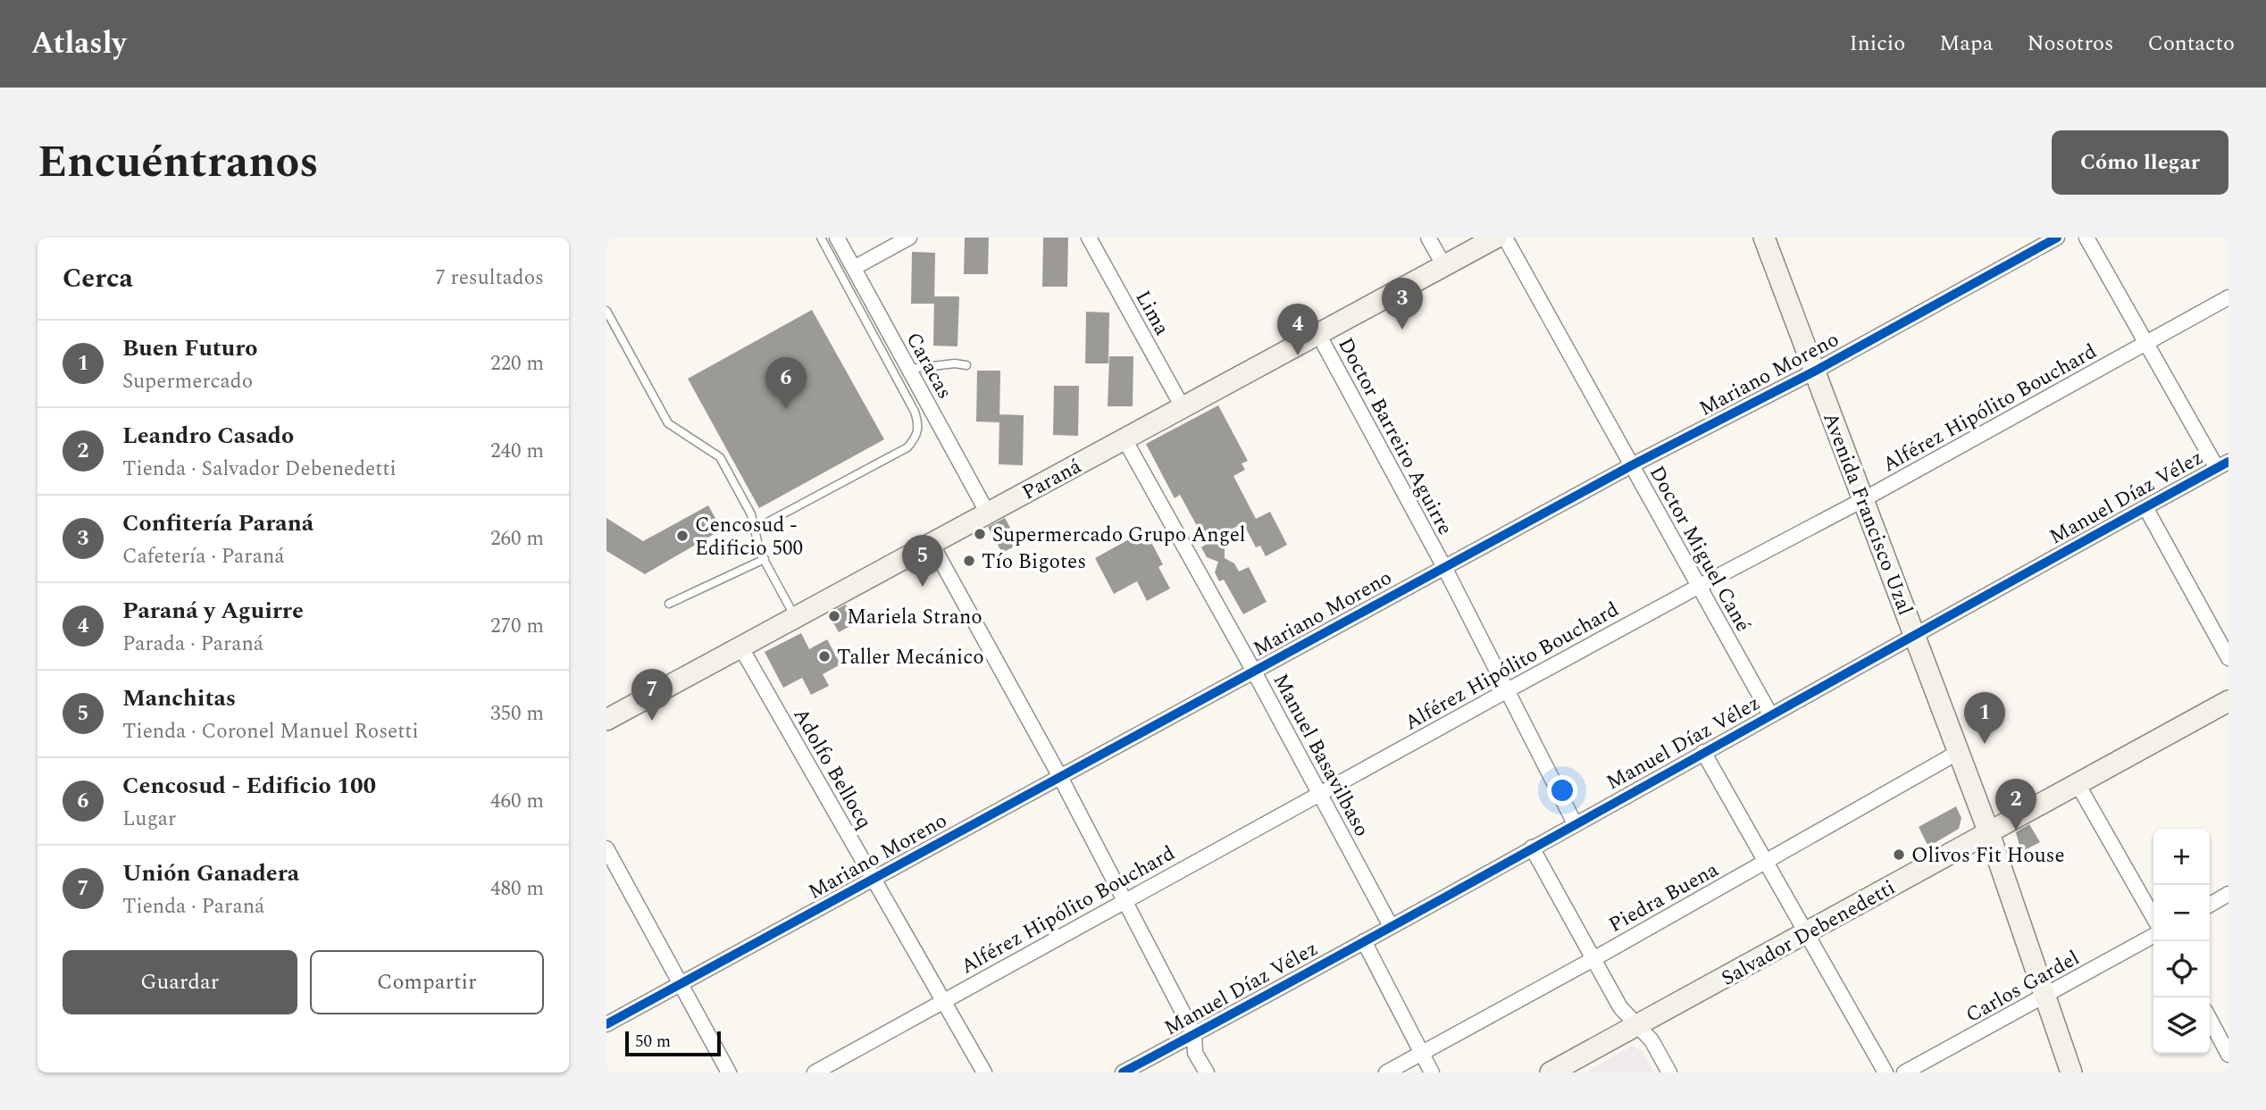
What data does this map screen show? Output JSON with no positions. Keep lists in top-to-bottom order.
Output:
{
  "streets": {
    "street": [
      "Lima",
      "Caracas",
      "Mariano Moreno",
      "Alférez Hipólito Bouchard",
      "Doctor Barreiro Aguirre",
      "Paraná",
      "Manuel Díaz Vélez",
      "Avenida Francisco Uzal",
      "Doctor Miguel Cané",
      "Manuel Basavilbaso",
      "Adolfo Bellocq",
      "Piedra Buena",
      "Salvador Debenedetti",
      "Carlos Gardel"
    ]
  },
  "crossings": [
    ["Lima", "Paraná"],
    ["Caracas", "Paraná"],
    ["Mariano Moreno", "Doctor Barreiro Aguirre"],
    ["Mariano Moreno", "Avenida Francisco Uzal"],
    ["Mariano Moreno", "Doctor Miguel Cané"],
    ["Mariano Moreno", "Manuel Basavilbaso"],
    ["Mariano Moreno", "Adolfo Bellocq"],
    ["Alférez Hipólito Bouchard", "Doctor Barreiro Aguirre"],
    ["Alférez Hipólito Bouchard", "Avenida Francisco Uzal"],
    ["Alférez Hipólito Bouchard", "Doctor Miguel Cané"],
    ["Alférez Hipólito Bouchard", "Manuel Basavilbaso"],
    ["Alférez Hipólito Bouchard", "Adolfo Bellocq"],
    ["Doctor Barreiro Aguirre", "Paraná"],
    ["Doctor Barreiro Aguirre", "Manuel Díaz Vélez"],
    ["Paraná", "Manuel Basavilbaso"],
    ["Paraná", "Adolfo Bellocq"],
    ["Manuel Díaz Vélez", "Avenida Francisco Uzal"],
    ["Manuel Díaz Vélez", "Doctor Miguel Cané"],
    ["Manuel Díaz Vélez", "Manuel Basavilbaso"],
    ["Avenida Francisco Uzal", "Piedra Buena"],
    ["Avenida Francisco Uzal", "Salvador Debenedetti"],
    ["Avenida Francisco Uzal", "Carlos Gardel"]
  ],
  "places": [
    "Supermercado Grupo Angel",
    "Cencosud - Edificio 500",
    "Tío Bigotes",
    "Mariela Strano",
    "Taller Mecánico",
    "Olivos Fit House"
  ],
  "scale_bar": "50 m",
  "page": {
    "header": "Atlasly",
    "nav": [
      "Inicio",
      "Mapa",
      "Nosotros",
      "Contacto"
    ],
    "title": "Encuéntranos",
    "buttons": [
      "Cómo llegar",
      ["Guardar", "Compartir"]
    ],
    "heading": ["Cerca", "7 resultados"],
    "pins": [
      "3",
      "4",
      "6",
      "5",
      "7",
      "1",
      "2"
    ],
    "list": [
      {
        "mark": "1",
        "name": "Buen Futuro",
        "note": "Supermercado",
        "value": "220 m"
      },
      {
        "mark": "2",
        "name": "Leandro Casado",
        "note": "Tienda · Salvador Debenedetti",
        "value": "240 m"
      },
      {
        "mark": "3",
        "name": "Confitería Paraná",
        "note": "Cafetería · Paraná",
        "value": "260 m"
      },
      {
        "mark": "4",
        "name": "Paraná y Aguirre",
        "note": "Parada · Paraná",
        "value": "270 m"
      },
      {
        "mark": "5",
        "name": "Manchitas",
        "note": "Tienda · Coronel Manuel Rosetti",
        "value": "350 m"
      },
      {
        "mark": "6",
        "name": "Cencosud - Edificio 100",
        "note": "Lugar",
        "value": "460 m"
      },
      {
        "mark": "7",
        "name": "Unión Ganadera",
        "note": "Tienda · Paraná",
        "value": "480 m"
      }
    ],
    "map_buttons": ["+", "−"],
    "scale": "50 m"
  }
}
